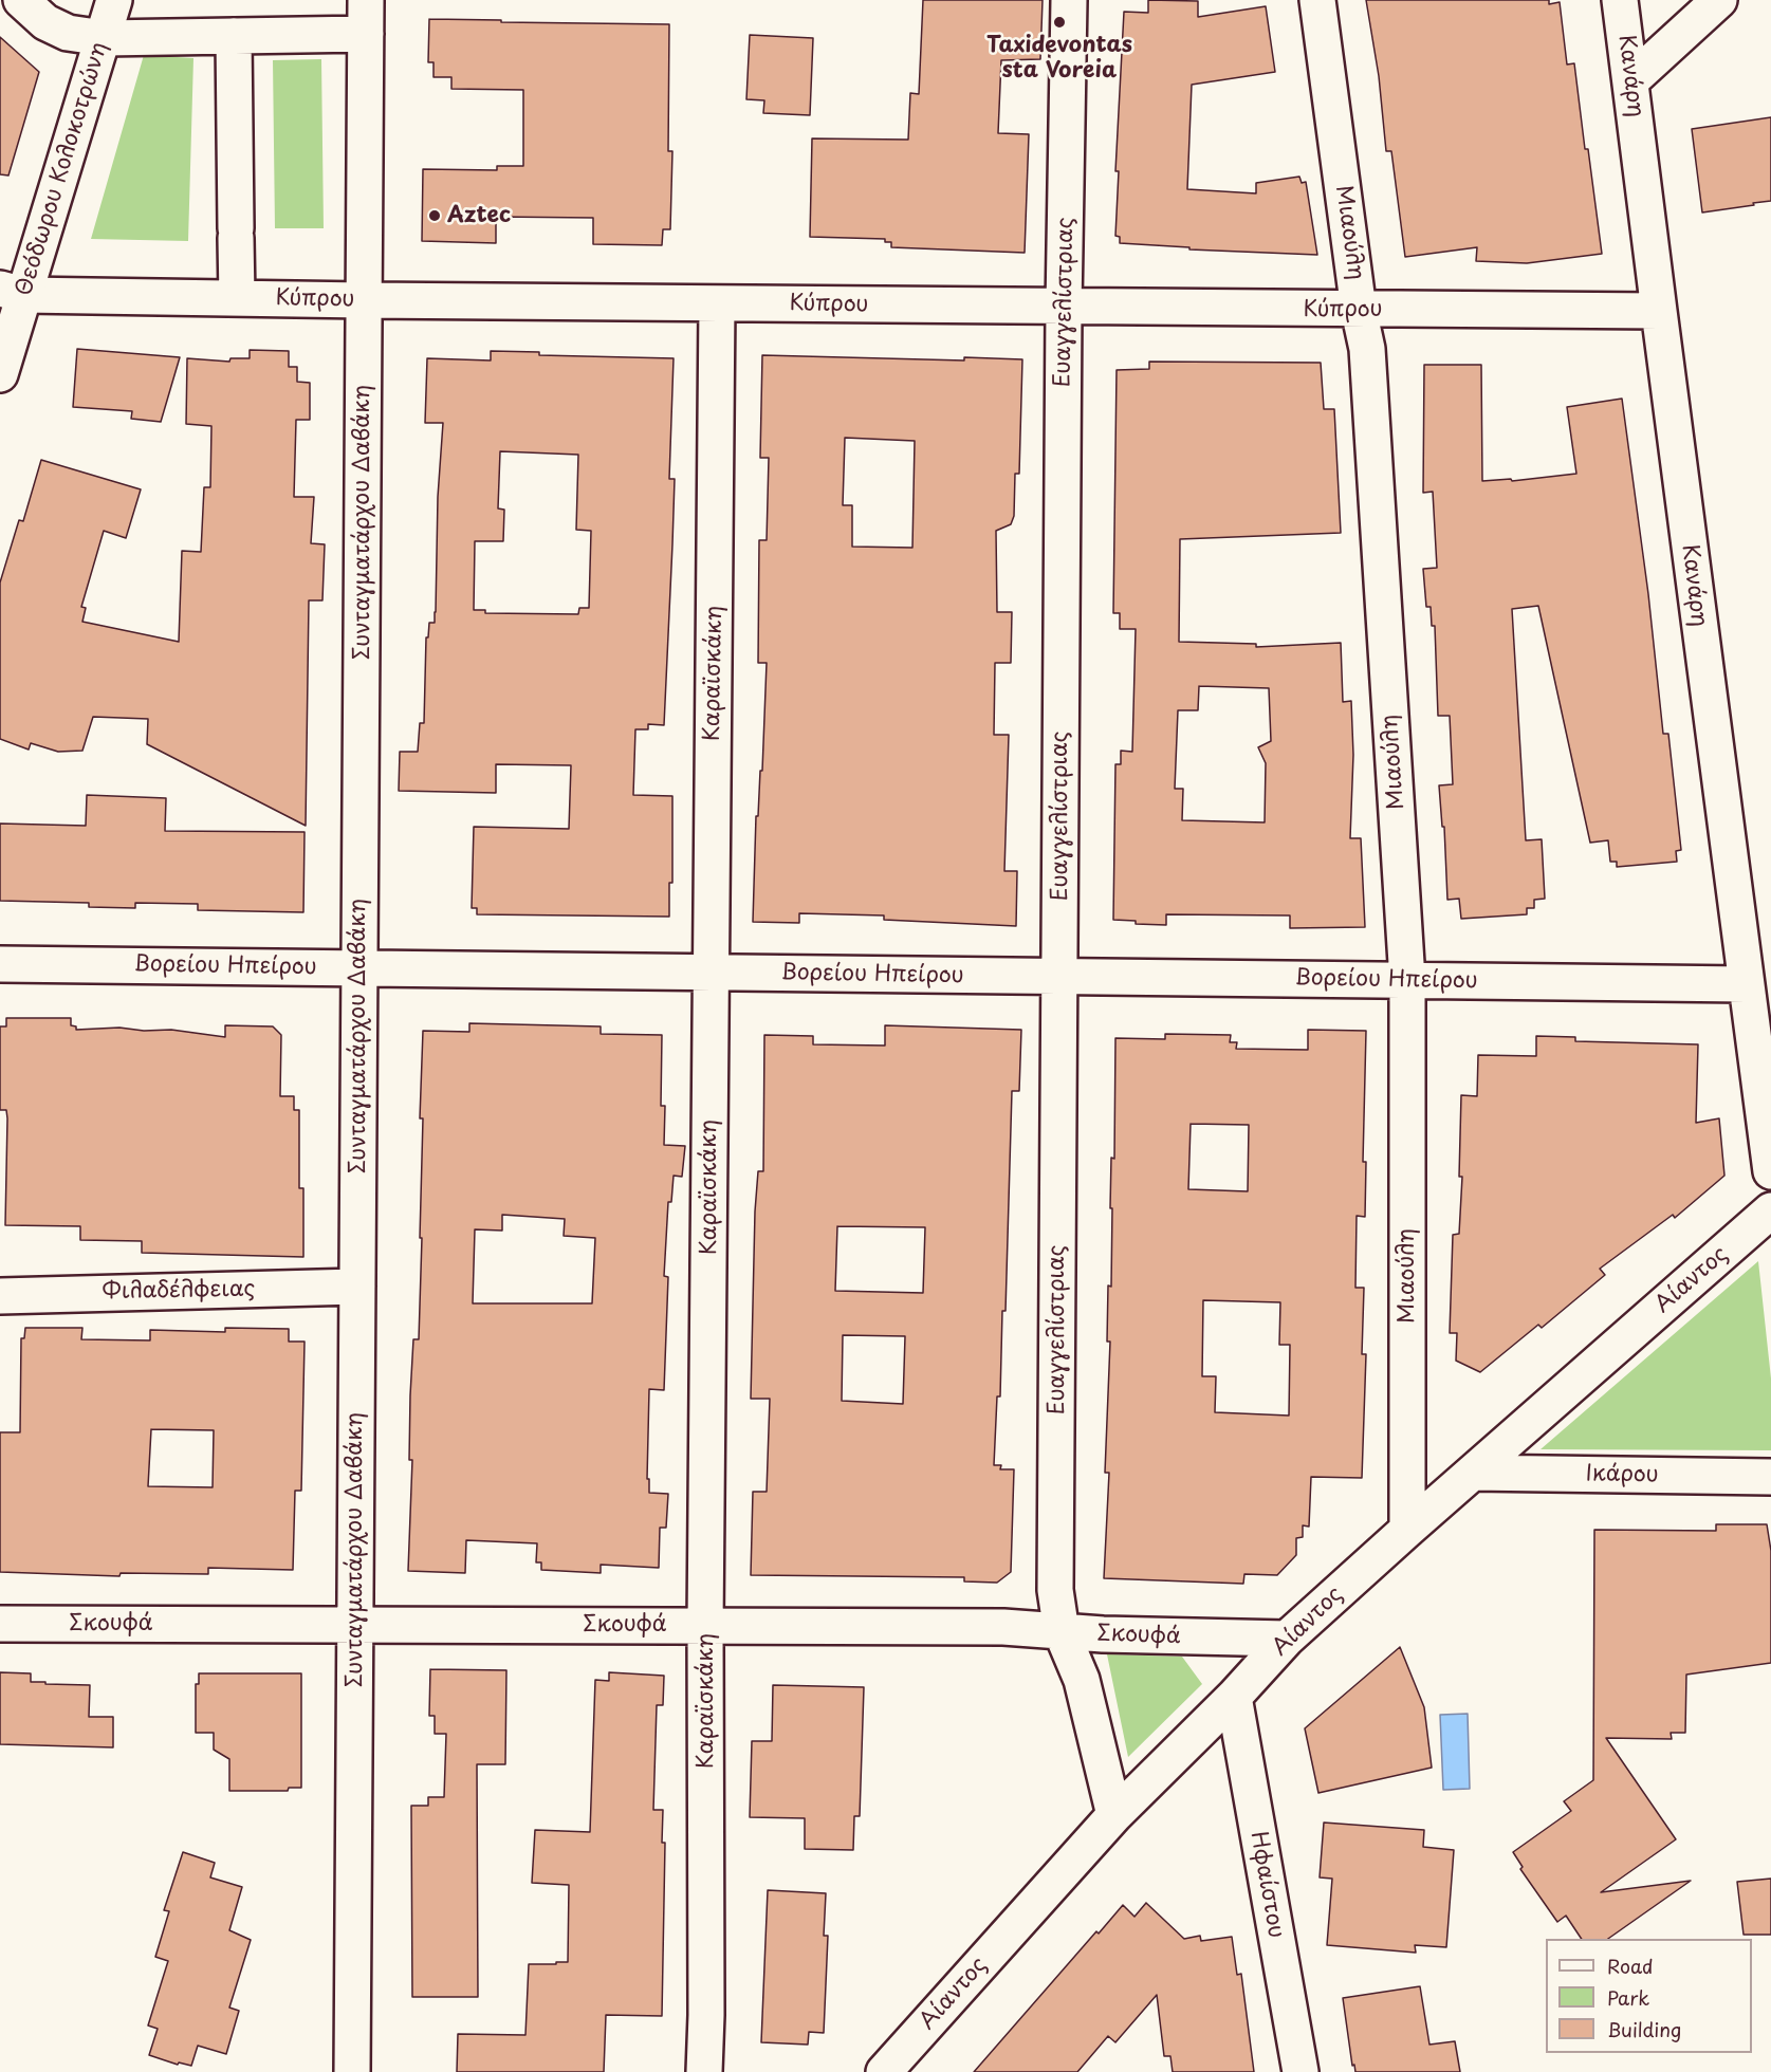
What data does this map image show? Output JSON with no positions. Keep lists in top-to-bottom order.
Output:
{
  "streets": {
    "street": [
      "Κανάρη",
      "Θεόδωρου Κολοκοτρώνη",
      "Μιαούλη",
      "Κύπρου",
      "Ευαγγελίστριας",
      "Συνταγματάρχου Δαβάκη",
      "Καραϊσκάκη",
      "Βορείου Ηπείρου",
      "Αίαντος",
      "Φιλαδέλφειας",
      "Ικάρου",
      "Σκουφά",
      "Ηφαίστου"
    ]
  },
  "crossings": [
    ["Κανάρη", "Κύπρου"],
    ["Κανάρη", "Βορείου Ηπείρου"],
    ["Θεόδωρου Κολοκοτρώνη", "Κύπρου"],
    ["Μιαούλη", "Κύπρου"],
    ["Μιαούλη", "Βορείου Ηπείρου"],
    ["Μιαούλη", "Αίαντος"],
    ["Κύπρου", "Ευαγγελίστριας"],
    ["Κύπρου", "Συνταγματάρχου Δαβάκη"],
    ["Κύπρου", "Καραϊσκάκη"],
    ["Ευαγγελίστριας", "Βορείου Ηπείρου"],
    ["Ευαγγελίστριας", "Αίαντος"],
    ["Ευαγγελίστριας", "Σκουφά"],
    ["Συνταγματάρχου Δαβάκη", "Βορείου Ηπείρου"],
    ["Συνταγματάρχου Δαβάκη", "Φιλαδέλφειας"],
    ["Συνταγματάρχου Δαβάκη", "Σκουφά"],
    ["Καραϊσκάκη", "Βορείου Ηπείρου"],
    ["Καραϊσκάκη", "Σκουφά"],
    ["Αίαντος", "Ικάρου"],
    ["Αίαντος", "Σκουφά"],
    ["Αίαντος", "Ηφαίστου"]
  ],
  "places": ["Taxidevontas sta Voreia", "Aztec"],
  "legend": ["Road", "Park", "Building"]
}
